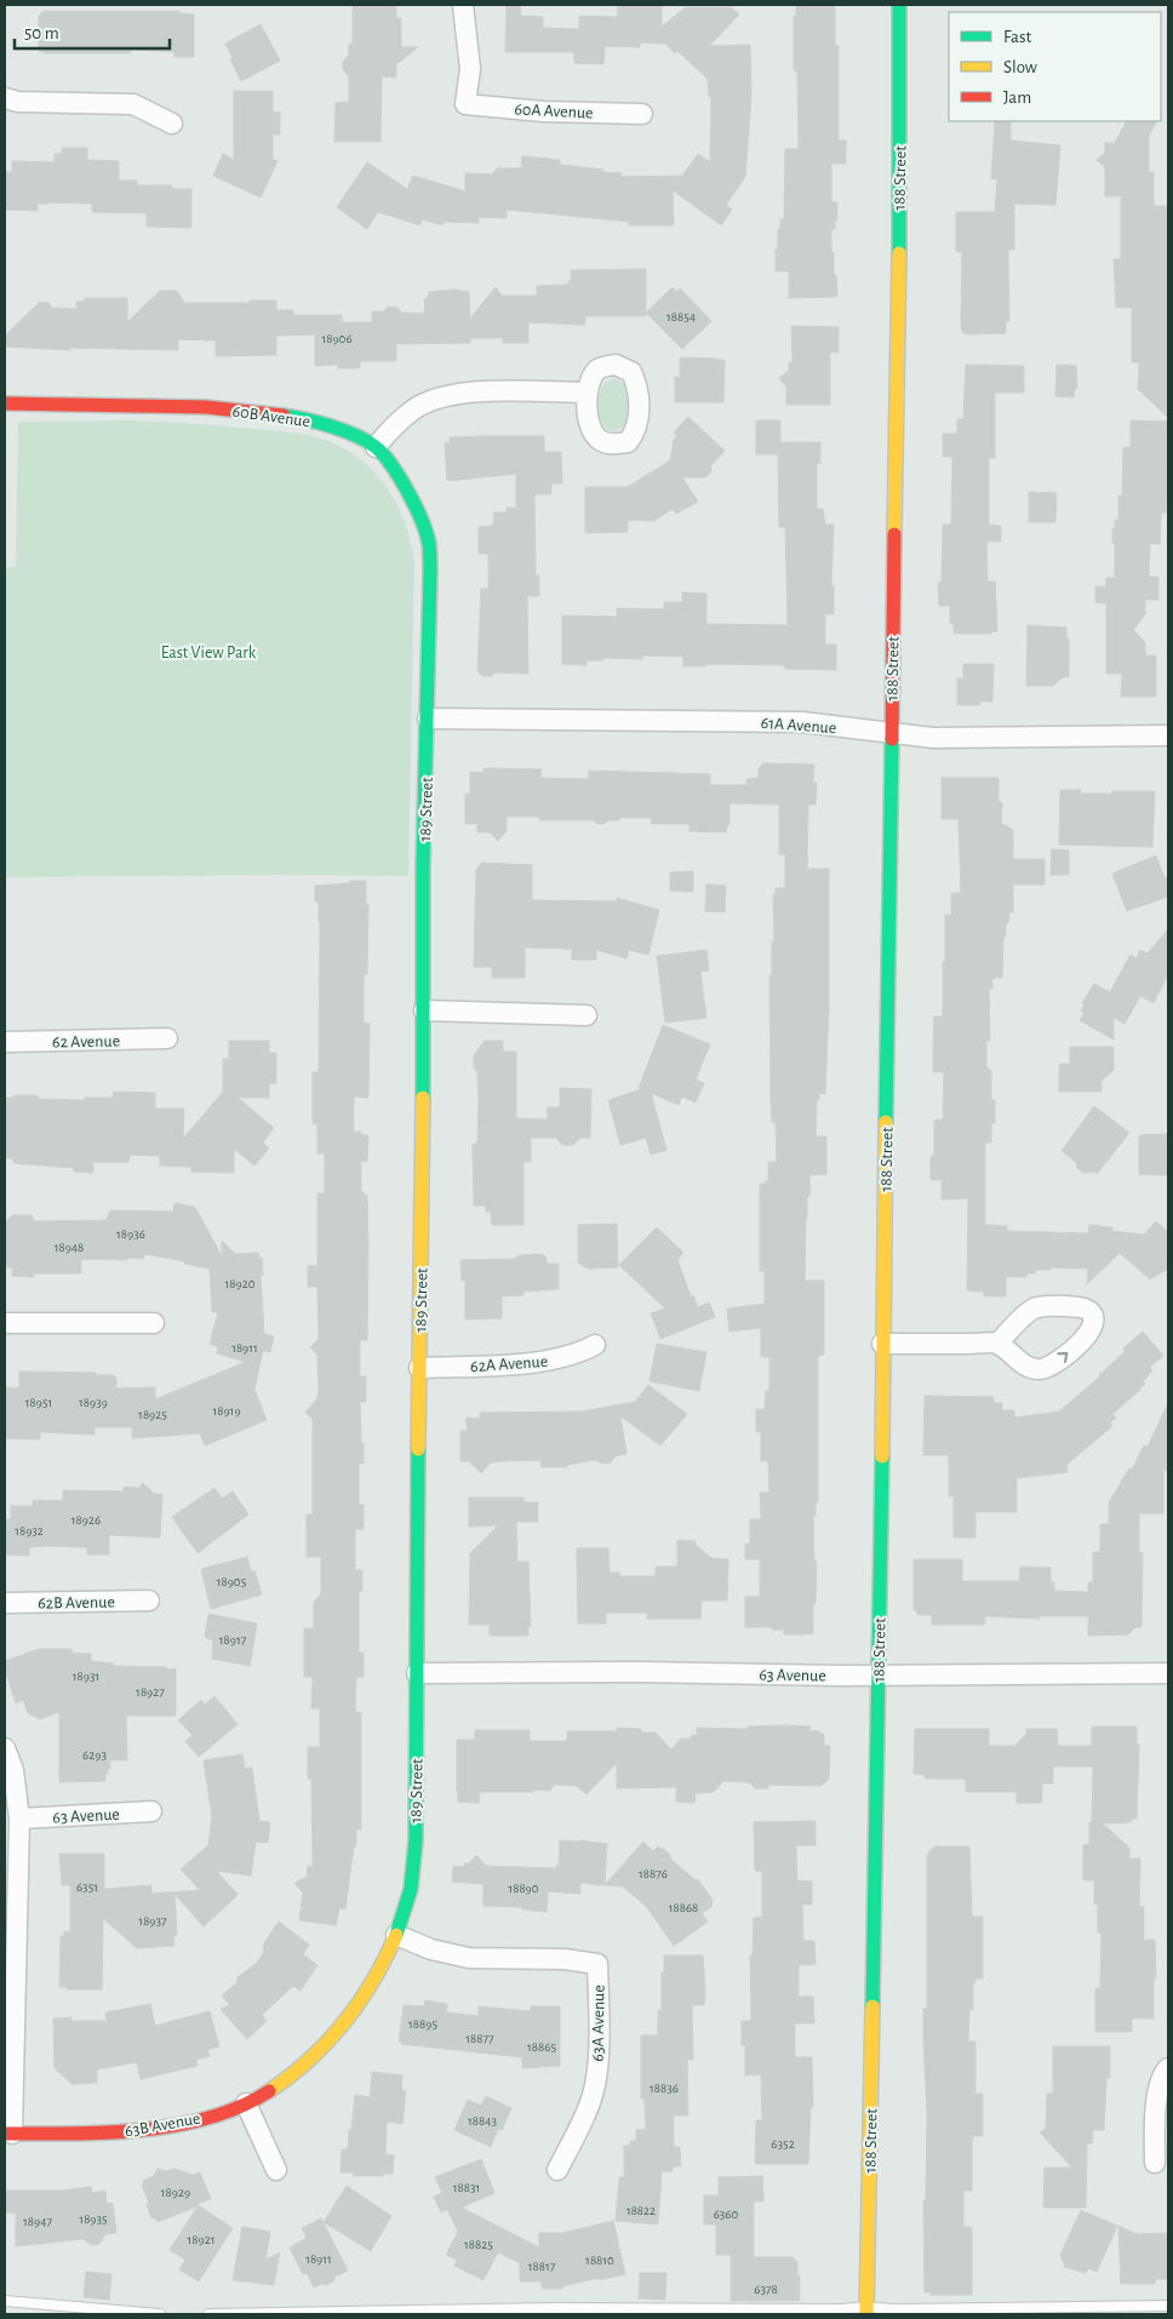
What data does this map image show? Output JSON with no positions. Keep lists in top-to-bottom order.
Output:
{
  "streets": {
    "street": [
      "60A Avenue",
      "188 Street",
      "60B Avenue",
      "61A Avenue",
      "189 Street",
      "62 Avenue",
      "62A Avenue",
      "62B Avenue",
      "63 Avenue",
      "63A Avenue",
      "63B Avenue"
    ]
  },
  "crossings": [
    ["188 Street", "61A Avenue"],
    ["188 Street", "63 Avenue"],
    ["60B Avenue", "189 Street"],
    ["61A Avenue", "189 Street"],
    ["189 Street", "62A Avenue"],
    ["189 Street", "63 Avenue"],
    ["189 Street", "63A Avenue"],
    ["189 Street", "63B Avenue"]
  ],
  "parks": ["East View Park"],
  "house_numbers": [
    "18854",
    "18906",
    "18936",
    "18948",
    "18920",
    "18911",
    "18951",
    "18939",
    "18919",
    "18925",
    "18926",
    "18932",
    "18905",
    "18917",
    "18931",
    "18927",
    "6293",
    "18876",
    "6351",
    "18890",
    "18868",
    "18937",
    "18895",
    "18877",
    "18865",
    "18836",
    "18843",
    "6352",
    "18831",
    "18929",
    "18822",
    "6360",
    "18935",
    "18947",
    "18921",
    "18825",
    "18911",
    "18810",
    "18817",
    "6378"
  ],
  "legend": ["Fast", "Slow", "Jam"],
  "scale_bar": "50 m"
}
